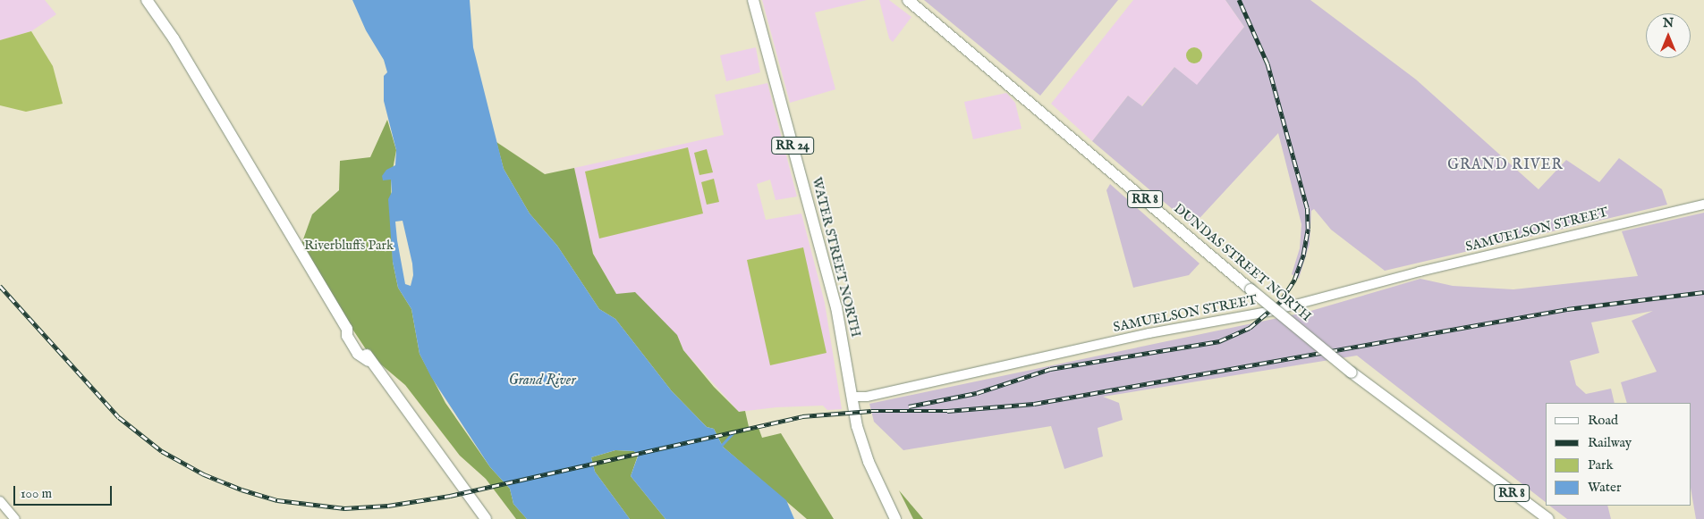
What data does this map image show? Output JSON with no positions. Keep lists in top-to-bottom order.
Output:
{
  "streets": {
    "main road": [
      "RR 24",
      "RR 8",
      "WATER STREET NORTH",
      "DUNDAS STREET NORTH"
    ],
    "street": ["SAMUELSON STREET"]
  },
  "crossings": [
    ["SAMUELSON STREET", "WATER STREET NORTH"]
  ],
  "districts": ["GRAND RIVER"],
  "water": ["Grand River"],
  "parks": ["Riverbluffs Park"],
  "legend": [
    "Road",
    "Railway",
    "Park",
    "Water"
  ],
  "scale_bar": "100 m",
  "north": "top"
}
